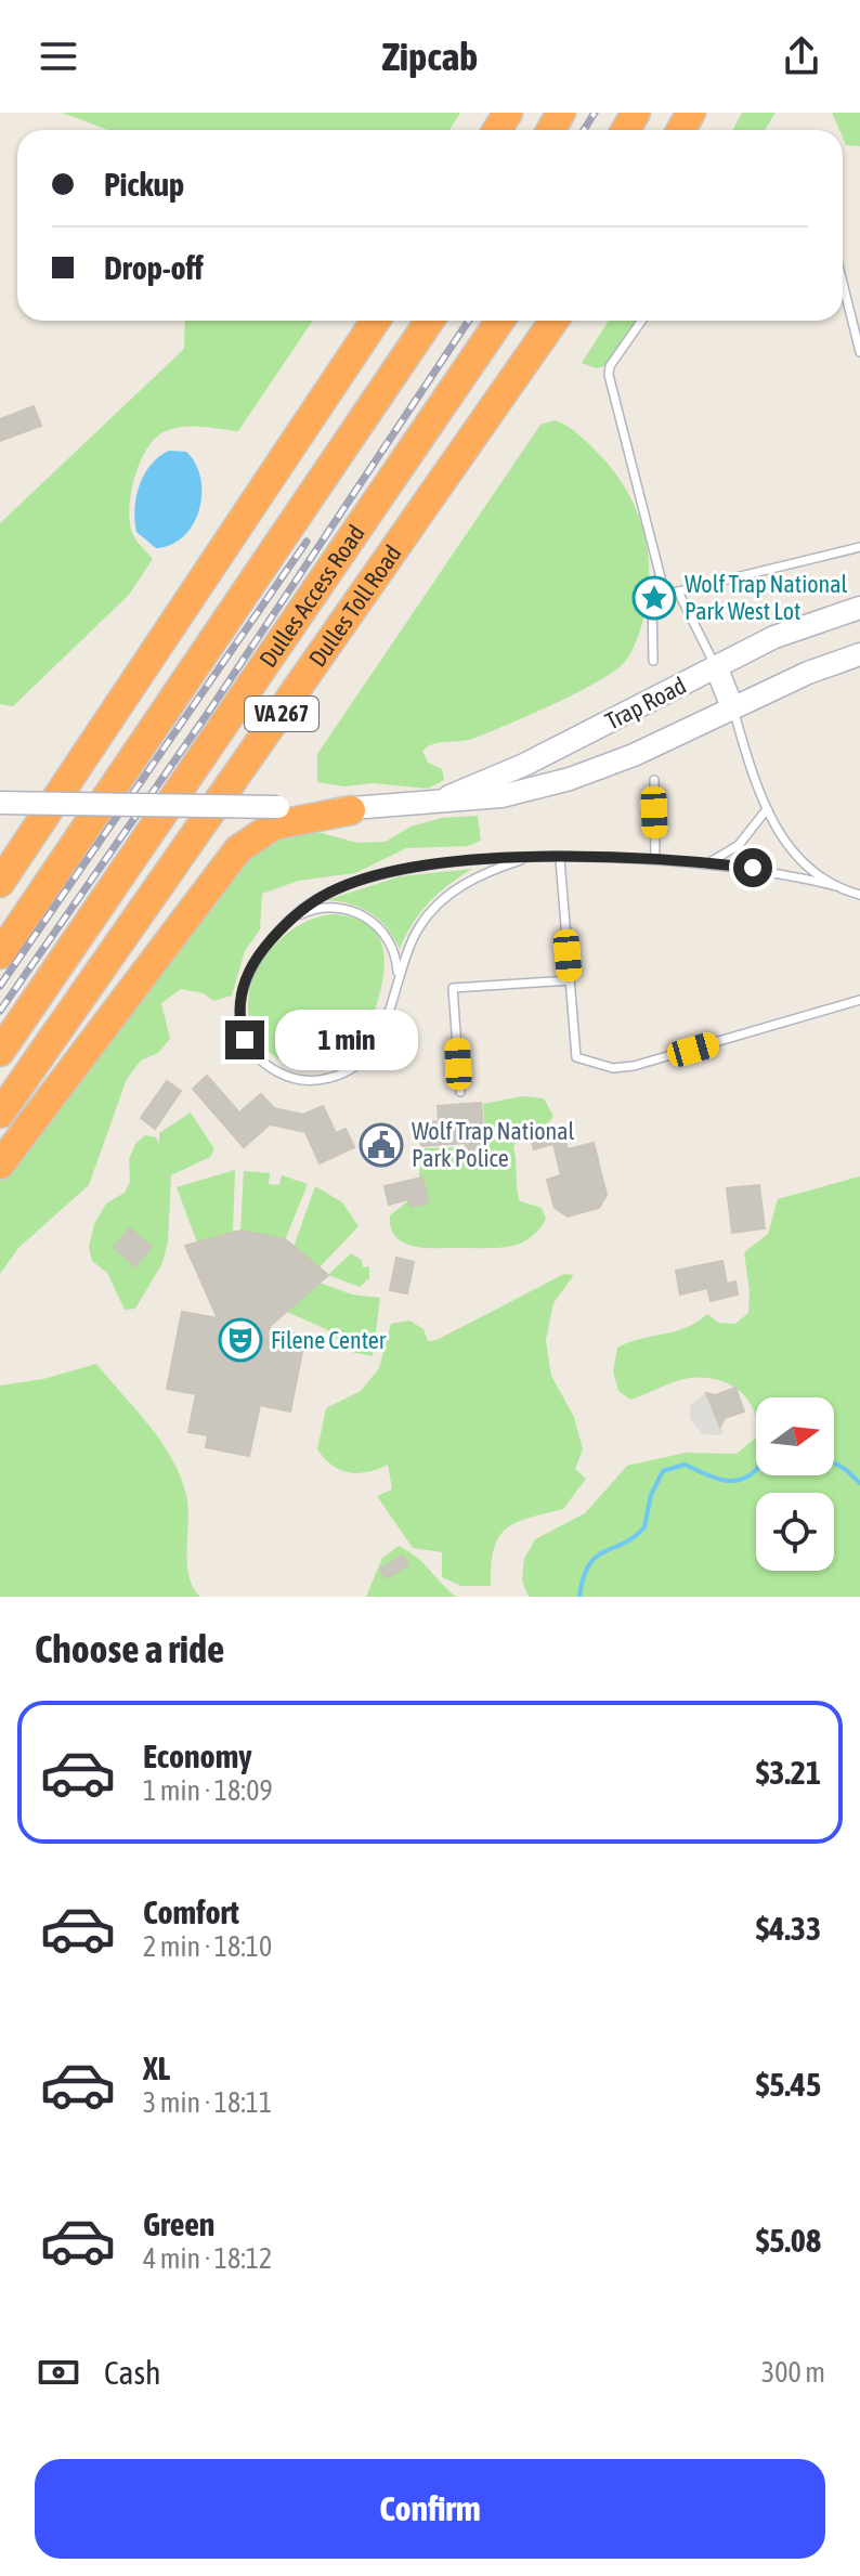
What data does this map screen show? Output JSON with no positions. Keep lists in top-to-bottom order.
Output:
{
  "streets": {
    "highway": ["Dulles Access Road", "Dulles Toll Road", "VA 267"],
    "main road": ["Trap Road"]
  },
  "places": {
    "place": ["Wolf Trap National Park West Lot"],
    "public building": ["Wolf Trap National Park Police"],
    "theatre": ["Filene Center"]
  },
  "north": "right",
  "page": {
    "header": "Zipcab",
    "banner": ["Pickup", "Drop-off"],
    "bubble": "1 min",
    "heading": "Choose a ride",
    "list": [
      {
        "name": "Economy",
        "note": "1 min · 18:09",
        "value": "$3.21"
      },
      {
        "name": "Comfort",
        "note": "2 min · 18:10",
        "value": "$4.33"
      },
      {
        "name": "XL",
        "note": "3 min · 18:11",
        "value": "$5.45"
      },
      {
        "name": "Green",
        "note": "4 min · 18:12",
        "value": "$5.08"
      }
    ],
    "pay": ["Cash", "300 m"],
    "buttons": "Confirm"
  }
}
